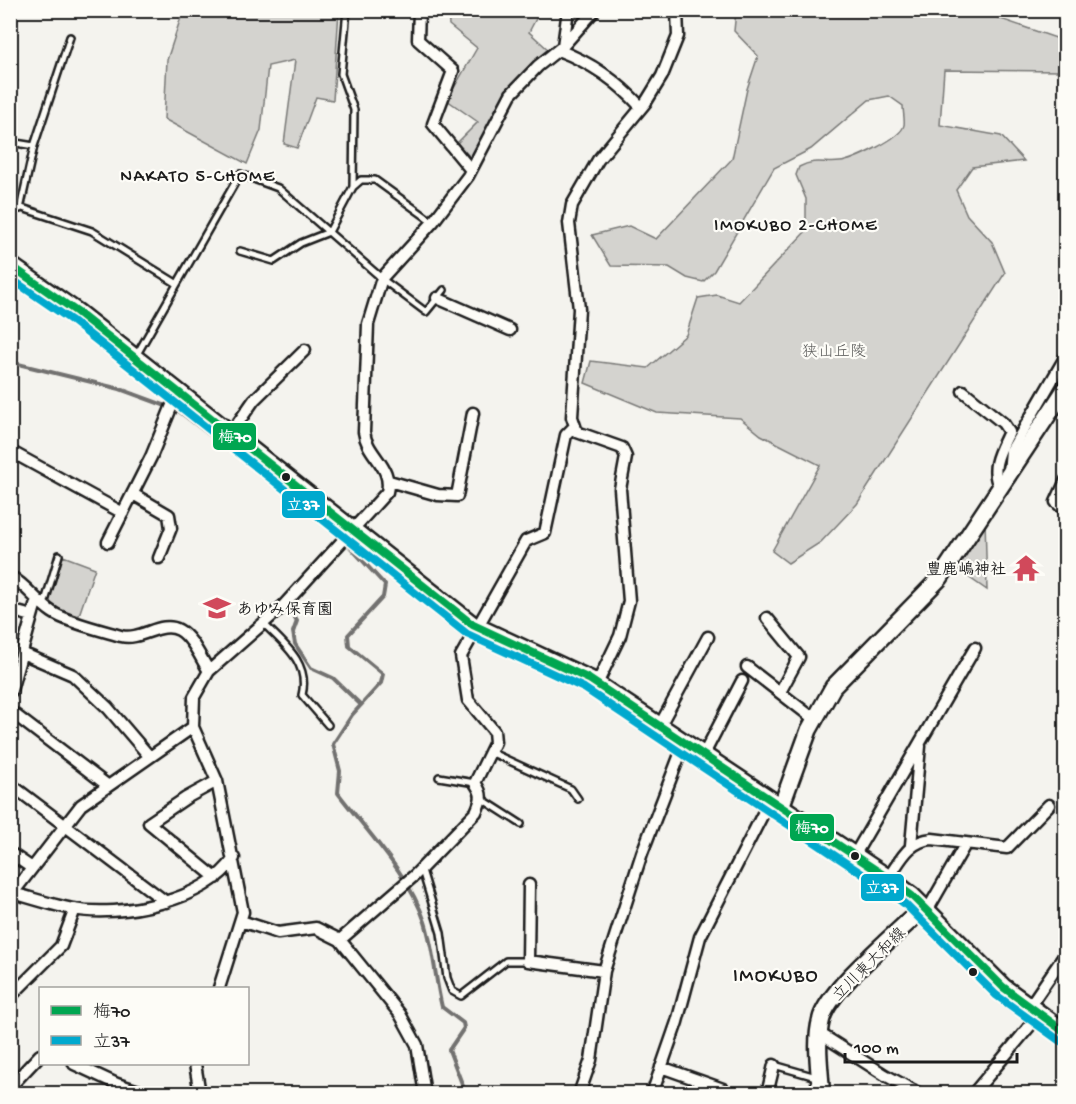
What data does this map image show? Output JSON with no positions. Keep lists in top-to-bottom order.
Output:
{
  "streets": {
    "main road": ["立川東大和線"]
  },
  "districts": ["NAKATO 5-CHOME", "IMOKUBO 2-CHOME", "IMOKUBO"],
  "parks": ["狭山丘陵"],
  "places": {
    "temple": ["豊鹿嶋神社"],
    "school or university": ["あゆみ保育園"]
  },
  "lines": ["transit line 梅70", "transit line 立37"],
  "legend": ["梅70", "立37"],
  "scale_bar": "100 m"
}
